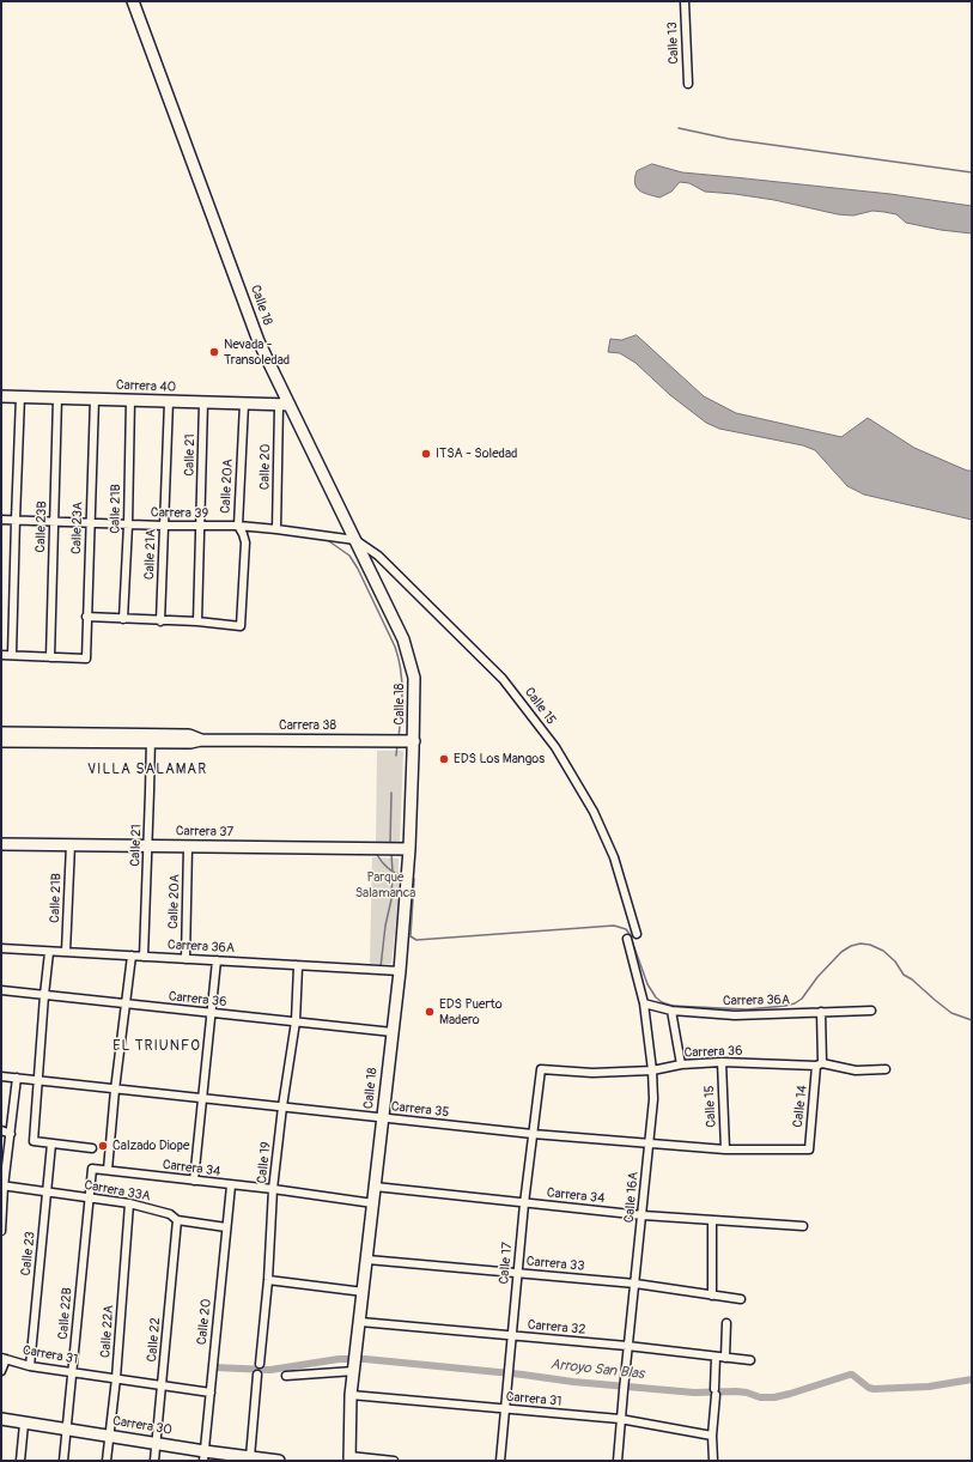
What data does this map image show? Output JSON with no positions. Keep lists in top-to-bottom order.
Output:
{
  "streets": {
    "street": [
      "Calle 13",
      "Calle 18",
      "Carrera 40",
      "Calle 21",
      "Calle 20",
      "Calle 20A",
      "Calle 21B",
      "Carrera 39",
      "Calle 23B",
      "Calle 23A",
      "Calle 21A",
      "Calle 15",
      "Carrera 38",
      "Carrera 37",
      "Carrera 36A",
      "Carrera 36",
      "Calle 14",
      "Carrera 35",
      "Calle 19",
      "Carrera 34",
      "Carrera 33A",
      "Calle 16A",
      "Calle 23",
      "Calle 17",
      "Carrera 33",
      "Calle 22B",
      "Carrera 32",
      "Calle 22A",
      "Calle 22",
      "Carrera 31",
      "Carrera 30"
    ]
  },
  "crossings": [
    ["Calle 18", "Carrera 40"],
    ["Calle 18", "Calle 20"],
    ["Calle 18", "Carrera 39"],
    ["Calle 18", "Calle 15"],
    ["Calle 18", "Carrera 38"],
    ["Calle 18", "Carrera 37"],
    ["Calle 18", "Carrera 36A"],
    ["Calle 18", "Carrera 36"],
    ["Calle 18", "Carrera 35"],
    ["Calle 18", "Carrera 34"],
    ["Calle 18", "Carrera 33"],
    ["Calle 18", "Carrera 32"],
    ["Calle 18", "Carrera 31"],
    ["Carrera 40", "Calle 21"],
    ["Carrera 40", "Calle 20"],
    ["Carrera 40", "Calle 20A"],
    ["Carrera 40", "Calle 21B"],
    ["Carrera 40", "Calle 23B"],
    ["Carrera 40", "Calle 23A"],
    ["Carrera 40", "Calle 21A"],
    ["Calle 21", "Calle 20A"],
    ["Calle 21", "Carrera 39"],
    ["Calle 21", "Carrera 38"],
    ["Calle 21", "Carrera 37"],
    ["Calle 21", "Carrera 36A"],
    ["Calle 20", "Carrera 39"],
    ["Calle 20", "Carrera 34"],
    ["Calle 20", "Carrera 33A"],
    ["Calle 20", "Carrera 31"],
    ["Calle 20", "Carrera 30"],
    ["Calle 20A", "Carrera 39"],
    ["Calle 20A", "Carrera 37"],
    ["Calle 20A", "Carrera 36A"],
    ["Calle 21B", "Carrera 39"],
    ["Calle 21B", "Carrera 37"],
    ["Calle 21B", "Carrera 36A"],
    ["Carrera 39", "Calle 23B"],
    ["Carrera 39", "Calle 23A"],
    ["Carrera 39", "Calle 21A"],
    ["Carrera 39", "Calle 15"],
    ["Calle 23B", "Calle 23A"],
    ["Calle 15", "Carrera 36"],
    ["Calle 15", "Carrera 35"],
    ["Carrera 36A", "Calle 14"],
    ["Carrera 36A", "Calle 19"],
    ["Carrera 36A", "Calle 16A"],
    ["Carrera 36", "Calle 14"],
    ["Carrera 36", "Calle 19"],
    ["Carrera 36", "Calle 16A"],
    ["Carrera 36", "Calle 17"],
    ["Calle 14", "Carrera 35"],
    ["Carrera 35", "Calle 19"],
    ["Carrera 35", "Calle 16A"],
    ["Carrera 35", "Calle 17"],
    ["Calle 19", "Carrera 34"],
    ["Carrera 34", "Calle 16A"],
    ["Carrera 34", "Calle 17"],
    ["Carrera 34", "Calle 22B"],
    ["Carrera 33A", "Calle 23"],
    ["Carrera 33A", "Calle 22B"],
    ["Carrera 33A", "Calle 22A"],
    ["Carrera 33A", "Calle 22"],
    ["Calle 16A", "Carrera 33"],
    ["Calle 16A", "Carrera 32"],
    ["Calle 16A", "Carrera 31"],
    ["Calle 23", "Carrera 31"],
    ["Calle 17", "Carrera 33"],
    ["Calle 17", "Carrera 32"],
    ["Calle 17", "Carrera 31"],
    ["Calle 22B", "Carrera 31"],
    ["Calle 22B", "Carrera 30"],
    ["Calle 22A", "Carrera 31"],
    ["Calle 22A", "Carrera 30"],
    ["Calle 22", "Carrera 31"],
    ["Calle 22", "Carrera 30"]
  ],
  "districts": ["VILLA SALAMAR", "EL TRIUNFO"],
  "water": ["Arroyo San Blas"],
  "parks": ["Parque Salamanca"],
  "places": [
    "Nevada - Transoledad",
    "ITSA - Soledad",
    "EDS Los Mangos",
    "EDS Puerto Madero",
    "Calzado Diope"
  ]
}
